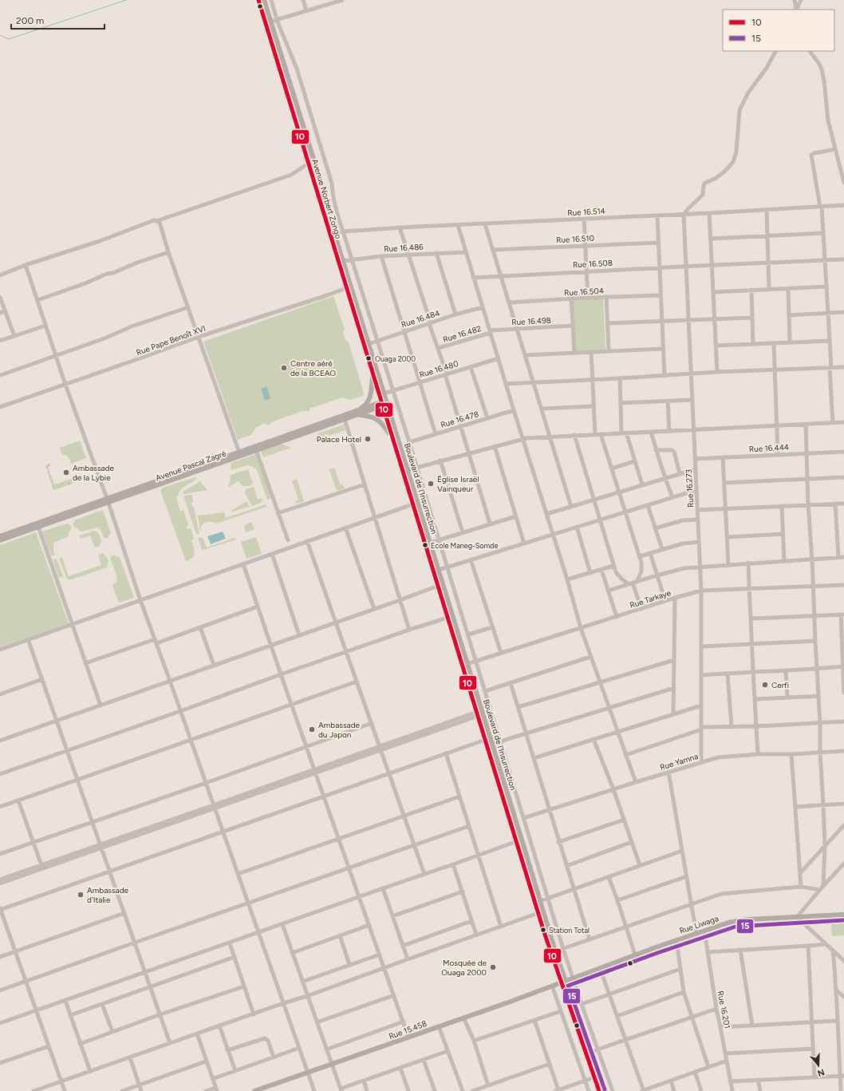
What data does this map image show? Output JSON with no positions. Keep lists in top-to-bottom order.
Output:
{
  "streets": {
    "main road": [
      "Avenue Norbert Zongo",
      "Avenue Pascal Zagré",
      "Boulevard de l'Insurrection",
      "Rue Liwaga",
      "Rue 15.458"
    ],
    "street": [
      "Rue 16.514",
      "Rue 16.510",
      "Rue 16.486",
      "Rue 16.508",
      "Rue 16.504",
      "Rue 16.484",
      "Rue 16.498",
      "Rue 16.482",
      "Rue Pape Benoît XVI",
      "Rue 16.480",
      "Rue 16.478",
      "Rue 16.444",
      "Rue 16.273",
      "Rue Tarkaye",
      "Rue Yamna",
      "Rue 16.201"
    ]
  },
  "crossings": [
    ["Avenue Norbert Zongo", "Rue 16.514"],
    ["Avenue Norbert Zongo", "Rue 16.486"],
    ["Avenue Norbert Zongo", "Rue 16.484"],
    ["Avenue Norbert Zongo", "Rue Pape Benoît XVI"],
    ["Avenue Norbert Zongo", "Rue 16.480"],
    ["Avenue Norbert Zongo", "Avenue Pascal Zagré"],
    ["Avenue Norbert Zongo", "Boulevard de l'Insurrection"],
    ["Rue 16.514", "Rue 16.273"],
    ["Rue 16.508", "Rue 16.273"],
    ["Rue 16.498", "Rue 16.482"],
    ["Rue 16.444", "Rue 16.273"],
    ["Avenue Pascal Zagré", "Boulevard de l'Insurrection"],
    ["Boulevard de l'Insurrection", "Rue Tarkaye"],
    ["Boulevard de l'Insurrection", "Rue Liwaga"],
    ["Boulevard de l'Insurrection", "Rue 15.458"],
    ["Rue 16.273", "Rue Tarkaye"],
    ["Rue 16.273", "Rue Yamna"],
    ["Rue Liwaga", "Rue 16.201"],
    ["Rue Liwaga", "Rue 15.458"]
  ],
  "places": [
    "Ouaga 2000",
    "Centre aéré de la BCEAO",
    "Palace Hotel",
    "Ambassade de la Lybie",
    "Église Israël Vainqueur",
    "Ecole Maneg-Somde",
    "Cerfi",
    "Ambassade du Japon",
    "Ambassade d'Italie",
    "Station Total",
    "Mosquée de Ouaga 2000"
  ],
  "lines": ["transit line 10", "transit line 15"],
  "legend": ["10", "15"],
  "scale_bar": "200 m",
  "north": "bottom"
}
